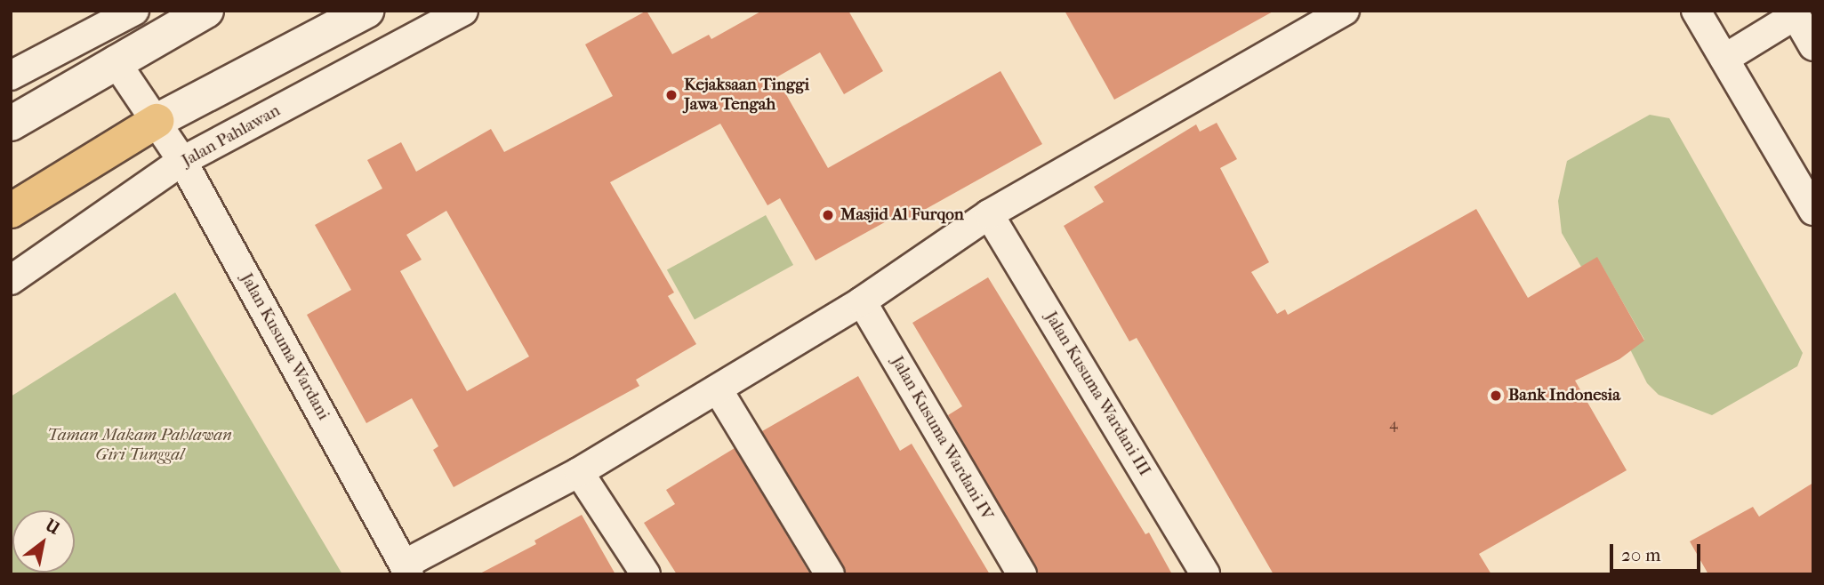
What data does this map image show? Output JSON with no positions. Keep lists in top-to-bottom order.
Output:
{
  "streets": {
    "street": [
      "Jalan Pahlawan",
      "Jalan Kusuma Wardani",
      "Jalan Kusuma Wardani III",
      "Jalan Kusuma Wardani IV"
    ]
  },
  "crossings": [
    ["Jalan Pahlawan", "Jalan Kusuma Wardani"]
  ],
  "parks": ["Taman Makam Pahlawan Giri Tunggal"],
  "places": ["Kejaksaan Tinggi Jawa Tengah", "Masjid Al Furqon", "Bank Indonesia"],
  "house_numbers": ["4"],
  "scale_bar": "20 m",
  "north": "top right"
}
